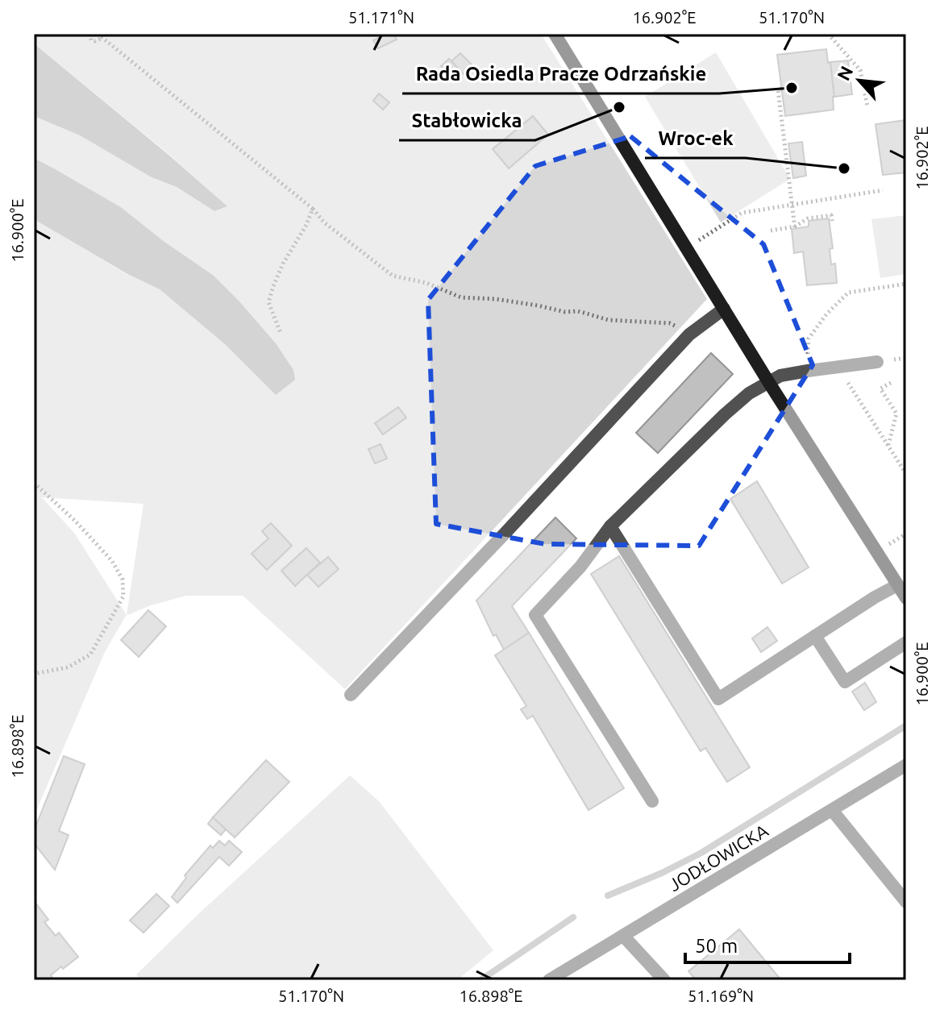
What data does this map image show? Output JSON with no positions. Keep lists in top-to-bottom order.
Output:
{
  "streets": {
    "street": ["JODŁOWICKA"]
  },
  "places": ["Rada Osiedla Pracze Odrzańskie", "Stabłowicka", "Wroc-ek"],
  "scale_bar": "50 m",
  "north": "top left",
  "coordinates": [
    "51.171°N",
    "16.902°E",
    "51.170°N",
    "16.900°E",
    "16.898°E",
    "51.169°N"
  ]
}
